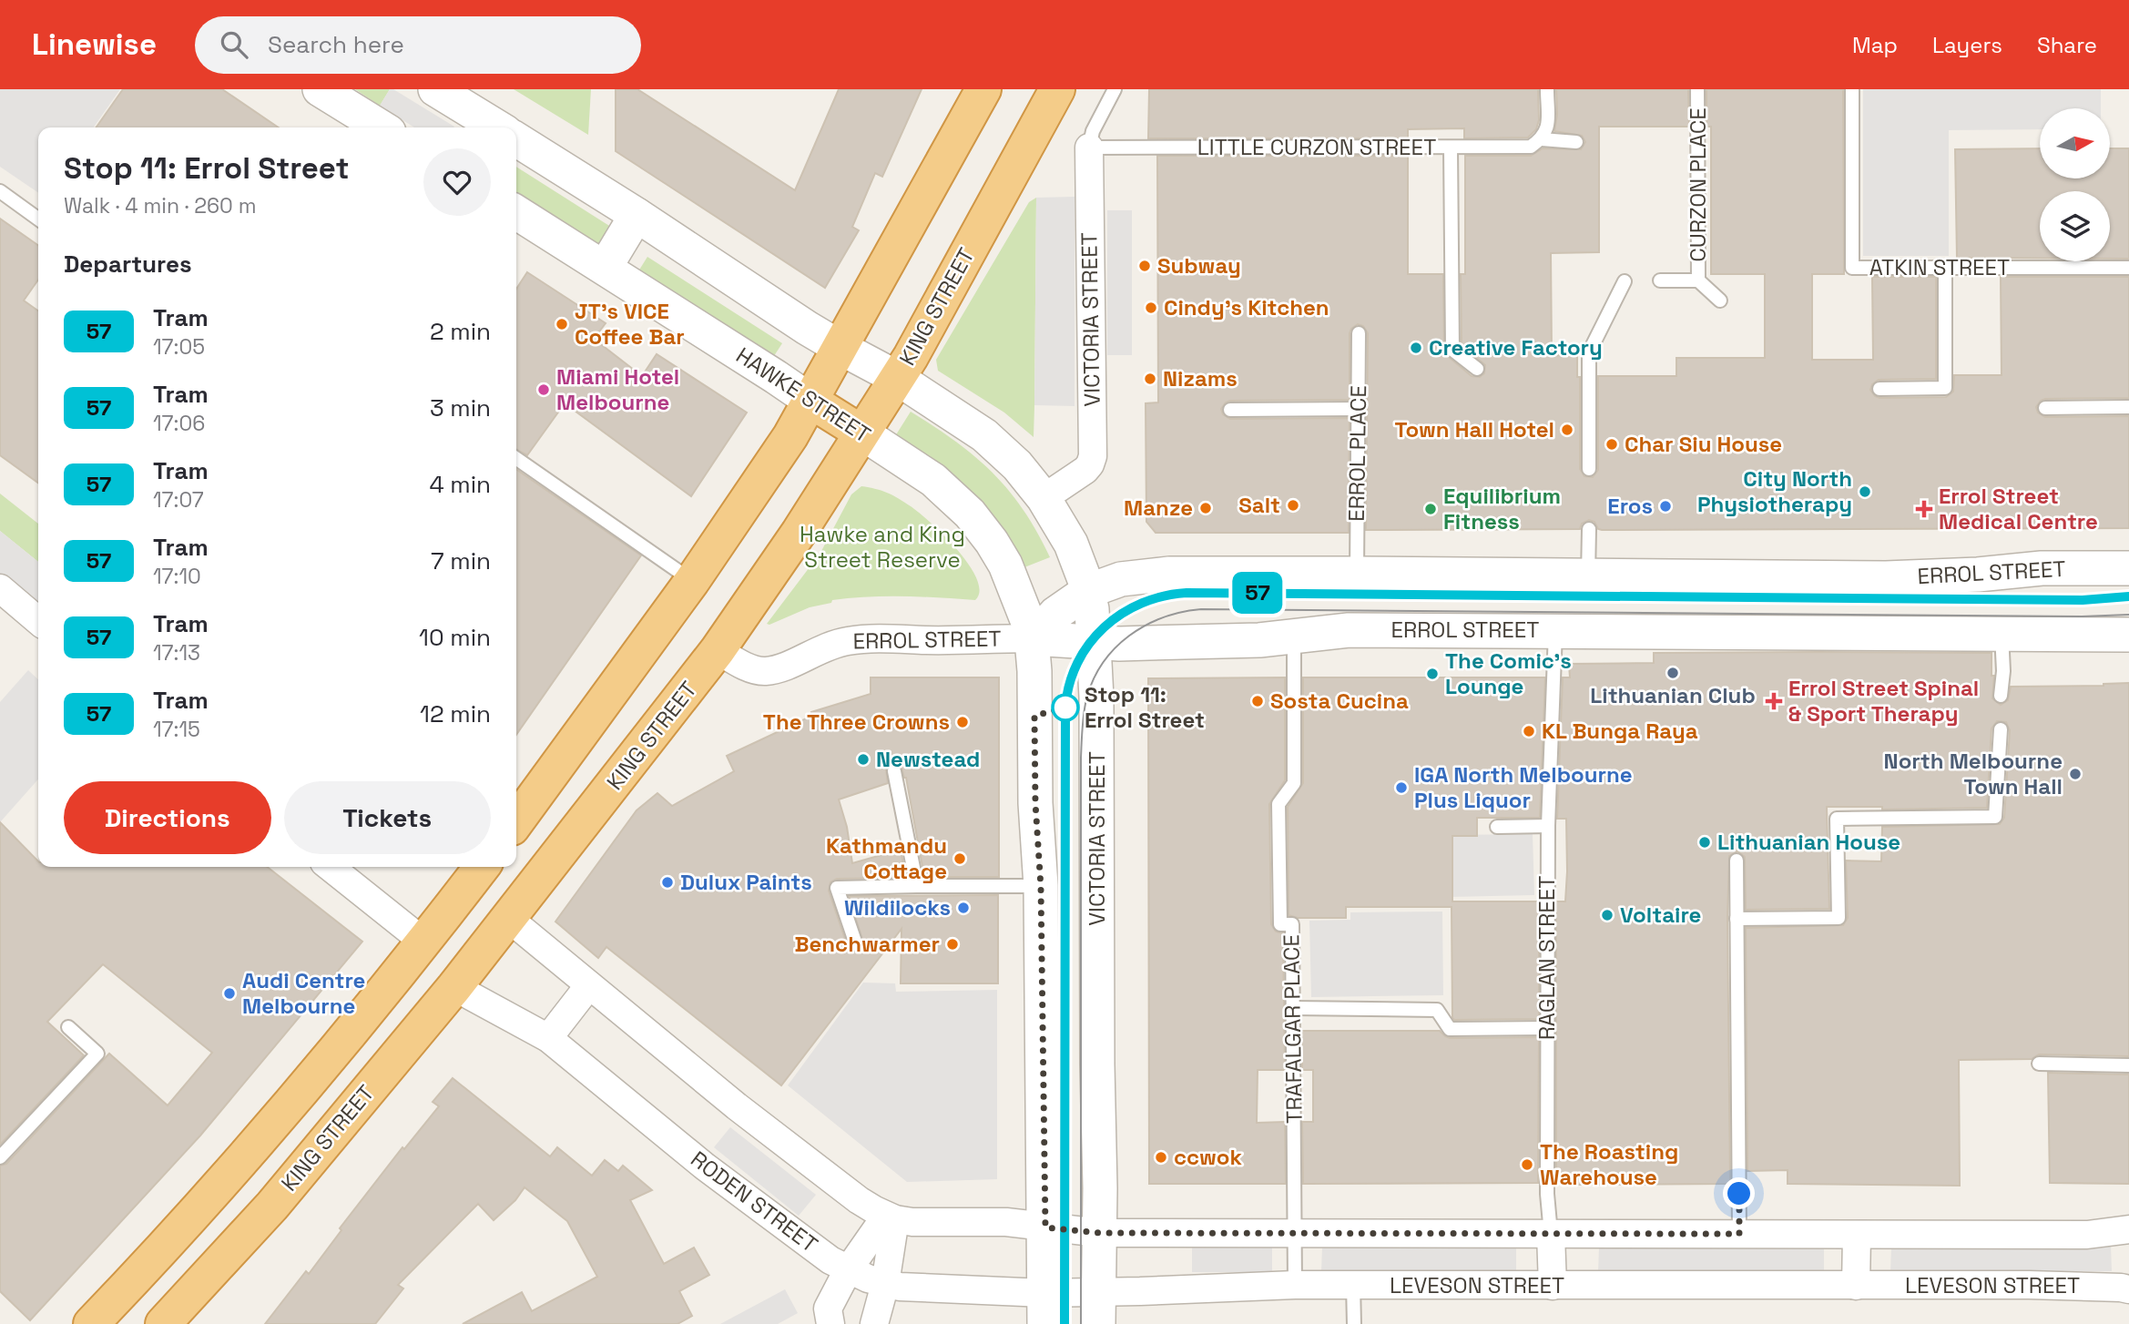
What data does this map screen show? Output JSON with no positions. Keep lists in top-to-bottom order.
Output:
{
  "streets": {
    "highway": ["KING STREET", "HAWKE STREET"],
    "street": [
      "VICTORIA STREET",
      "ERROL STREET",
      "RAGLAN STREET",
      "RODEN STREET",
      "LEVESON STREET"
    ],
    "lane": [
      "LITTLE CURZON STREET",
      "CURZON PLACE",
      "ATKIN STREET",
      "ERROL PLACE",
      "TRAFALGAR PLACE"
    ]
  },
  "crossings": [
    ["LITTLE CURZON STREET", "VICTORIA STREET"],
    ["KING STREET", "HAWKE STREET"],
    ["KING STREET", "ERROL STREET"],
    ["KING STREET", "RODEN STREET"],
    ["VICTORIA STREET", "ERROL STREET"],
    ["VICTORIA STREET", "RODEN STREET"],
    ["VICTORIA STREET", "LEVESON STREET"],
    ["HAWKE STREET", "ERROL STREET"],
    ["ERROL PLACE", "ERROL STREET"],
    ["ERROL STREET", "RAGLAN STREET"],
    ["ERROL STREET", "TRAFALGAR PLACE"],
    ["RAGLAN STREET", "LEVESON STREET"],
    ["TRAFALGAR PLACE", "LEVESON STREET"],
    ["RODEN STREET", "LEVESON STREET"]
  ],
  "parks": ["Hawke and King Street Reserve"],
  "places": {
    "other": [
      "Subway",
      "Cindy's Kitchen",
      "JT's VICE Coffee Bar",
      "Creative Factory",
      "Nizams",
      "Miami Hotel Melbourne",
      "Town Hall Hotel",
      "Char Siu House",
      "City North Physiotherapy",
      "Salt",
      "Eros",
      "Manze",
      "Equilibrium Fitness",
      "Lithuanian Club",
      "The Comic's Lounge",
      "Sosta Cucina",
      "Stop 11: Errol Street",
      "The Three Crowns",
      "KL Bunga Raya",
      "Newstead",
      "North Melbourne Town Hall",
      "IGA North Melbourne Plus Liquor",
      "Lithuanian House",
      "Kathmandu Cottage",
      "Dulux Paints",
      "Wildilocks",
      "Voltaire",
      "Benchwarmer",
      "Audi Centre Melbourne",
      "ccwok",
      "The Roasting Warehouse"
    ],
    "health": ["Errol Street Medical Centre", "Errol Street Spinal & Sport Therapy"]
  },
  "lines": ["tram line 57"],
  "north": "right",
  "page": {
    "header": "Linewise",
    "search": "Search here",
    "nav": ["Map", "Layers", "Share"],
    "on_map": "57",
    "heading": [
      ["Stop 11: Errol Street", "Walk · 4 min · 260 m"],
      "Departures"
    ],
    "list": [
      {
        "mark": "57",
        "name": "Tram",
        "note": "17:05",
        "value": "2 min"
      },
      {
        "mark": "57",
        "name": "Tram",
        "note": "17:06",
        "value": "3 min"
      },
      {
        "mark": "57",
        "name": "Tram",
        "note": "17:07",
        "value": "4 min"
      },
      {
        "mark": "57",
        "name": "Tram",
        "note": "17:10",
        "value": "7 min"
      },
      {
        "mark": "57",
        "name": "Tram",
        "note": "17:13",
        "value": "10 min"
      },
      {
        "mark": "57",
        "name": "Tram",
        "note": "17:15",
        "value": "12 min"
      }
    ],
    "buttons": ["Directions", "Tickets"]
  }
}
